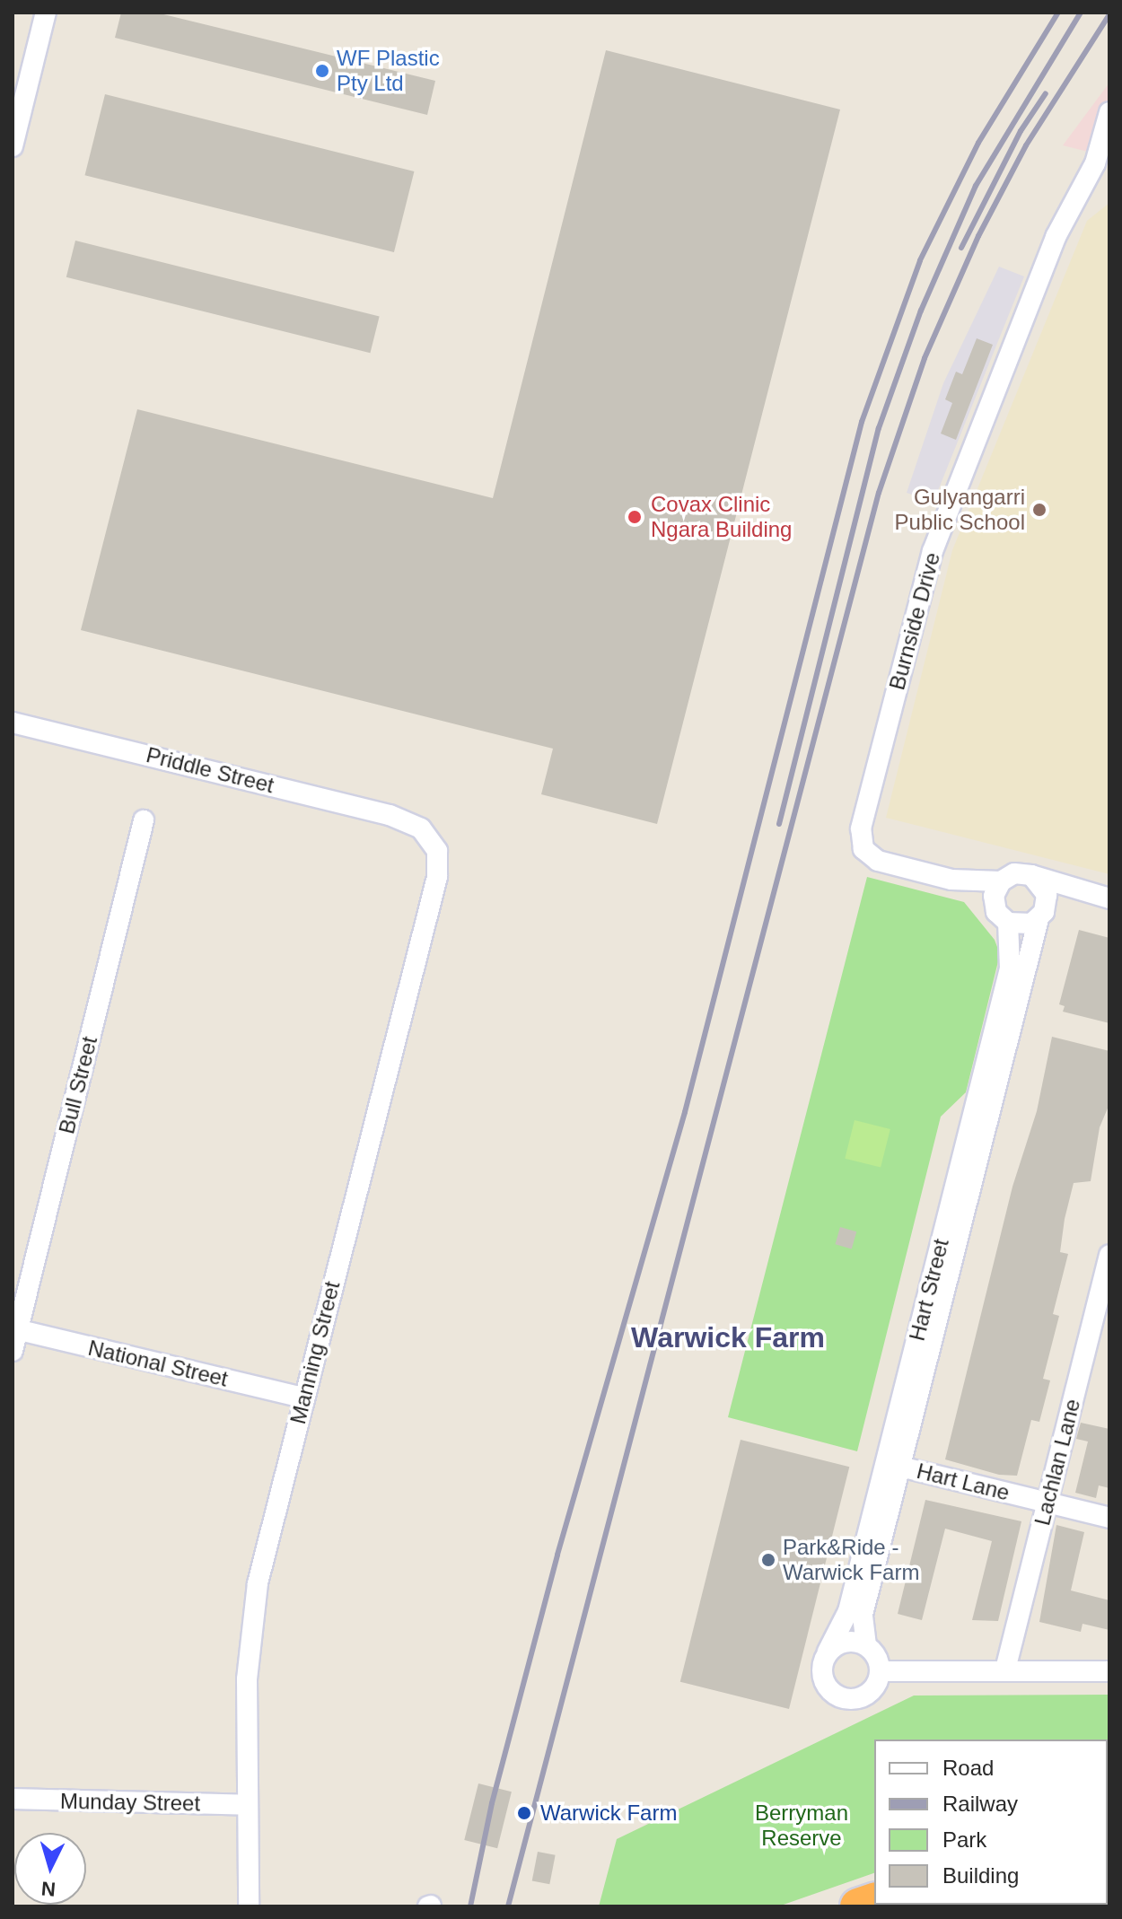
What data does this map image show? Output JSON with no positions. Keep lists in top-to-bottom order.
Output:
{
  "streets": {
    "street": [
      "Burnside Drive",
      "Priddle Street",
      "Bull Street",
      "Hart Street",
      "Manning Street",
      "National Street",
      "Lachlan Lane",
      "Hart Lane",
      "Munday Street"
    ]
  },
  "crossings": [
    ["Burnside Drive", "Hart Street"],
    ["Priddle Street", "Manning Street"],
    ["Bull Street", "National Street"],
    ["Hart Street", "Hart Lane"],
    ["Manning Street", "National Street"],
    ["Manning Street", "Munday Street"],
    ["Lachlan Lane", "Hart Lane"]
  ],
  "districts": ["Warwick Farm"],
  "parks": ["Berryman Reserve"],
  "places": [
    "WF Plastic Pty Ltd",
    "Gulyangarri Public School",
    "Covax Clinic Ngara Building",
    "Park&Ride - Warwick Farm",
    "Warwick Farm"
  ],
  "legend": [
    "Road",
    "Railway",
    "Park",
    "Building"
  ],
  "north": "bottom"
}
